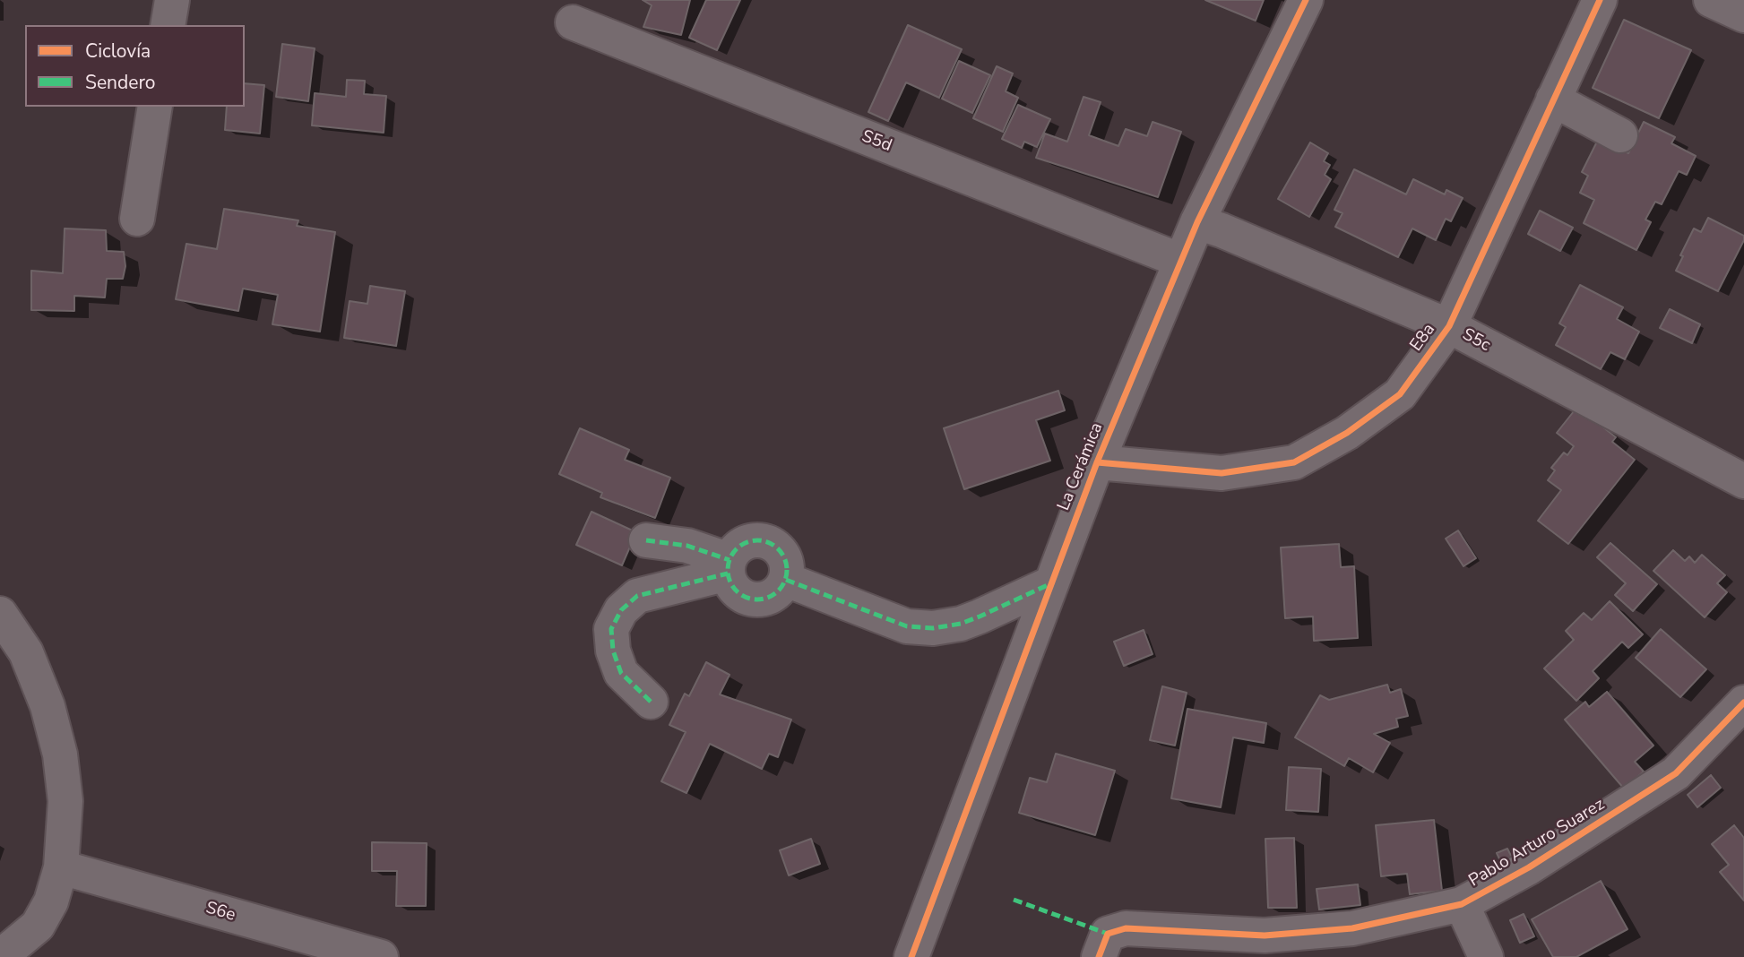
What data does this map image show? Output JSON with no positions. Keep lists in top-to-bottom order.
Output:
{
  "streets": {
    "street": [
      "S5d",
      "E8a",
      "S5c",
      "La Cerámica",
      "Pablo Arturo Suarez",
      "S6e"
    ]
  },
  "crossings": [
    ["S5d", "La Cerámica"],
    ["E8a", "S5c"],
    ["E8a", "La Cerámica"],
    ["S5c", "La Cerámica"]
  ],
  "legend": ["Ciclovía", "Sendero"]
}
